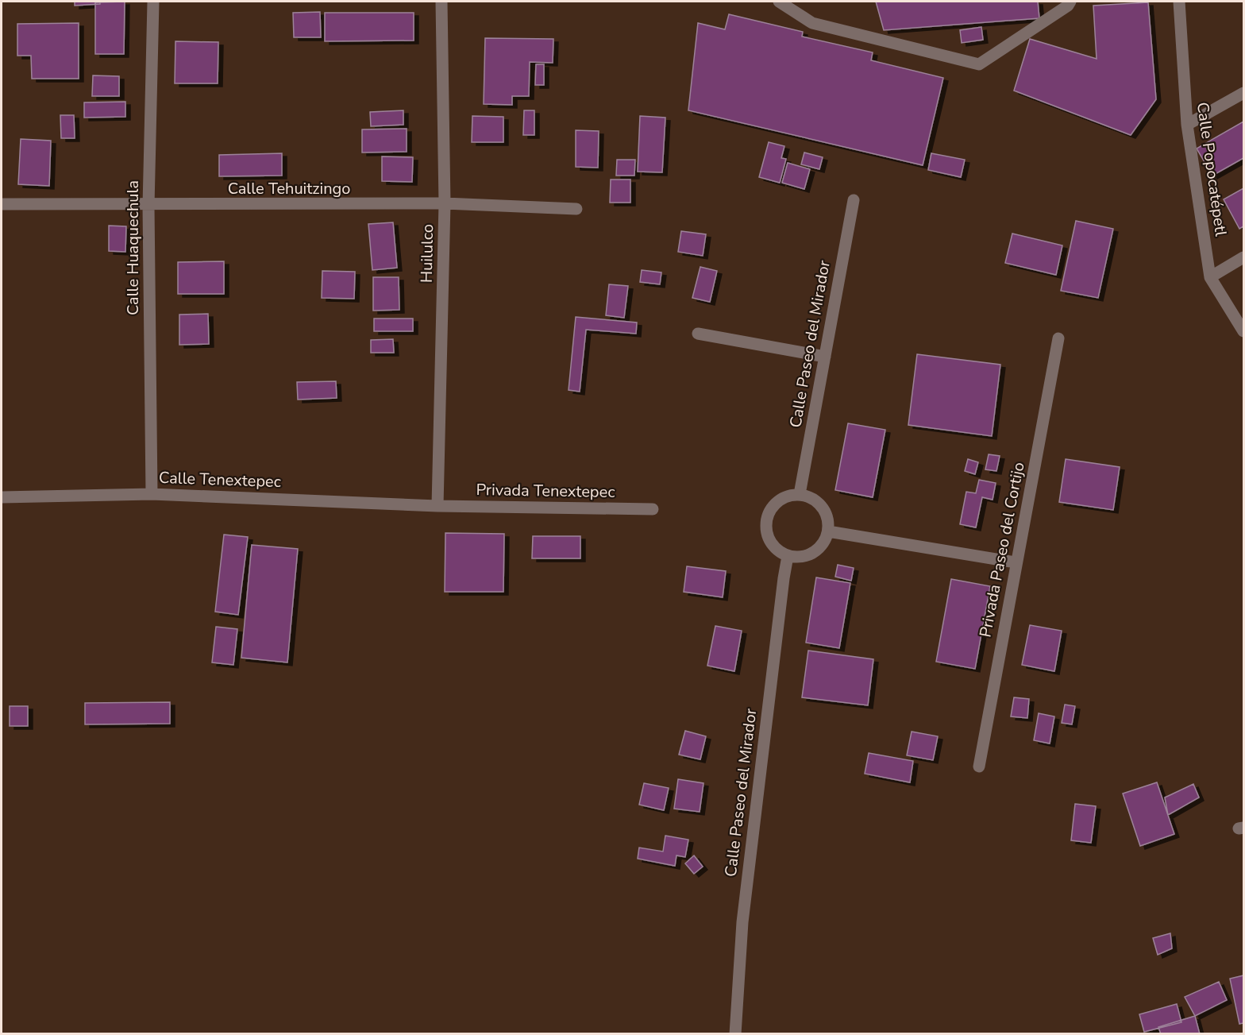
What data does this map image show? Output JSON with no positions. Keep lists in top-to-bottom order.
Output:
{
  "streets": {
    "street": [
      "Calle Popocatépetl",
      "Calle Tehuitzingo",
      "Calle Huaquechula",
      "Huilulco",
      "Calle Paseo del Mirador",
      "Calle Tenextepec",
      "Privada Tenextepec",
      "Privada Paseo del Cortijo"
    ]
  },
  "crossings": [
    ["Calle Tehuitzingo", "Calle Huaquechula"],
    ["Calle Tehuitzingo", "Huilulco"],
    ["Calle Huaquechula", "Calle Tenextepec"],
    ["Huilulco", "Calle Tenextepec"],
    ["Huilulco", "Privada Tenextepec"],
    ["Calle Tenextepec", "Privada Tenextepec"]
  ]
}
